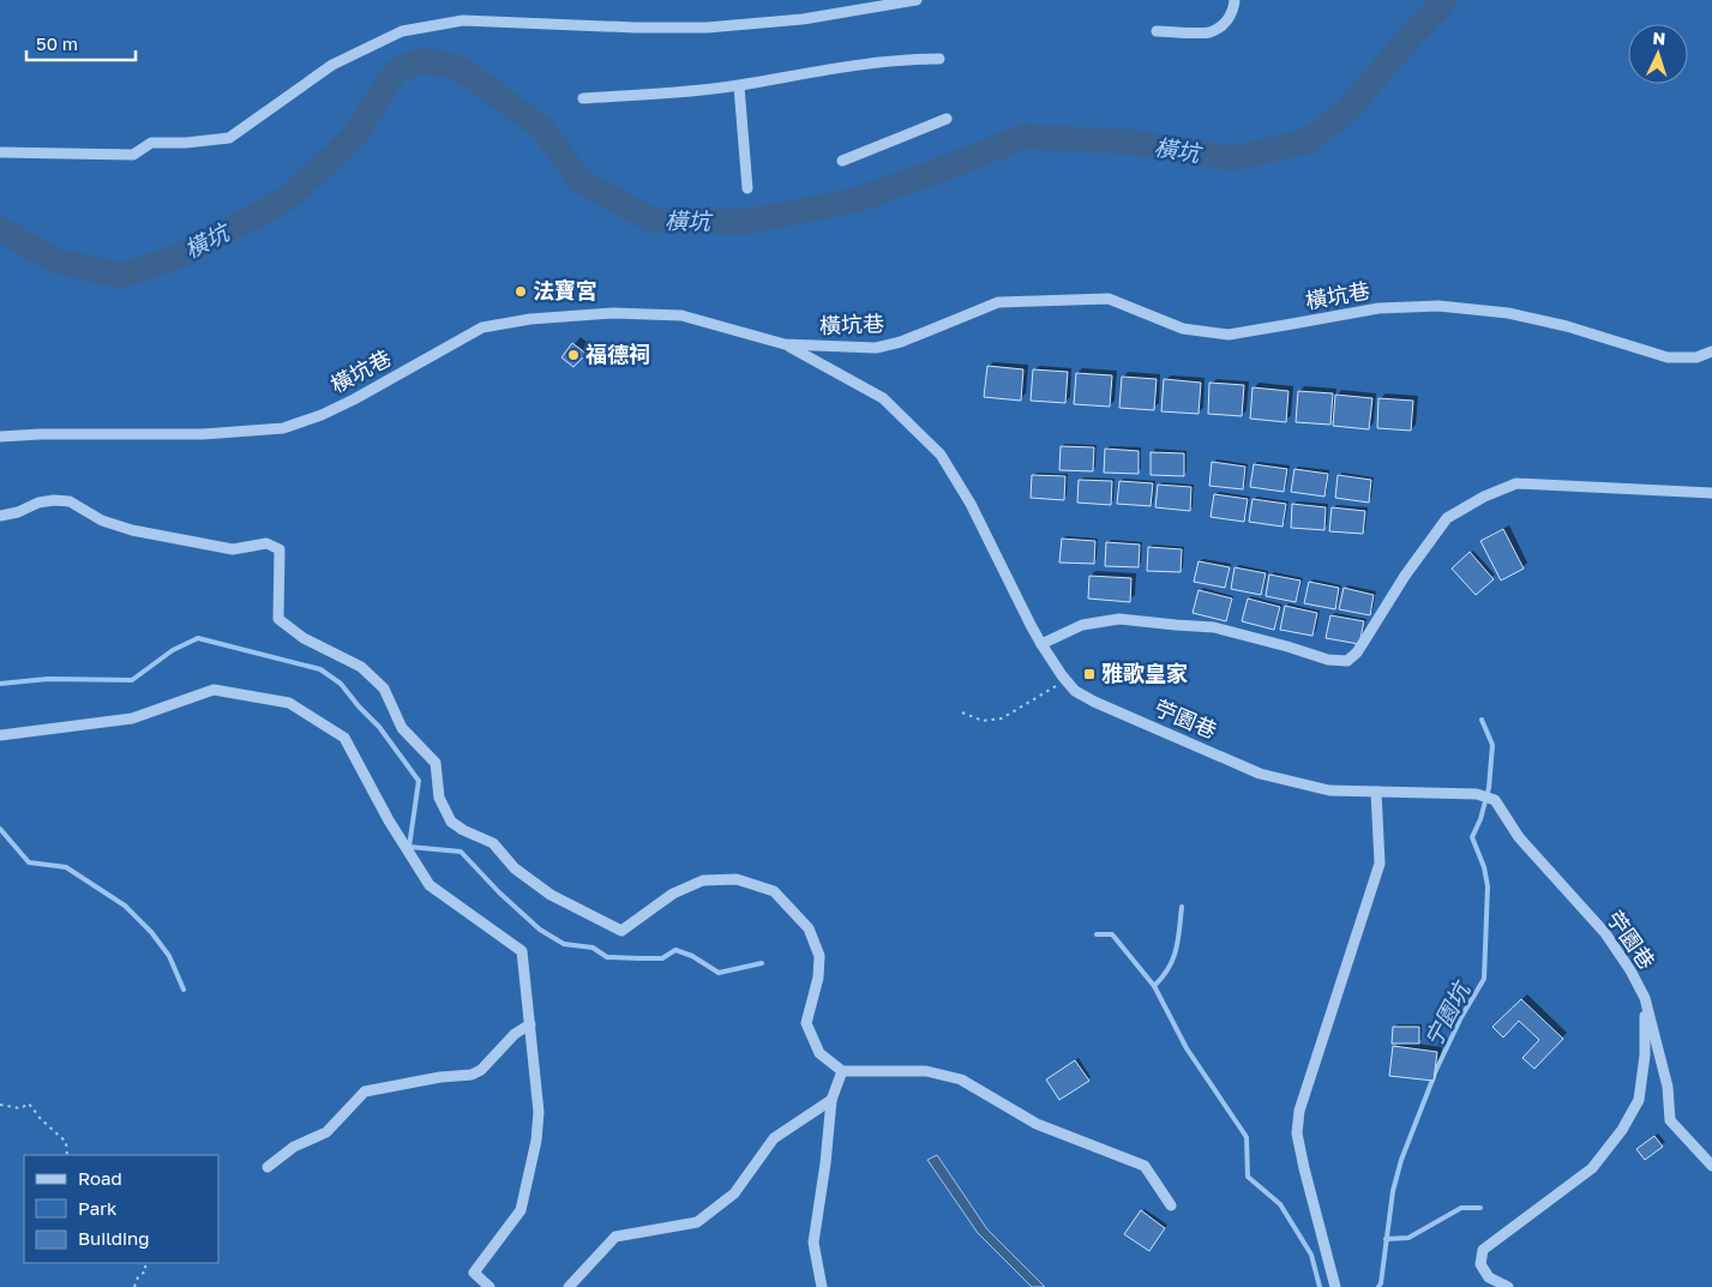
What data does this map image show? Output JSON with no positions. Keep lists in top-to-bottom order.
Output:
{
  "streets": {
    "street": ["橫坑巷", "苧園巷"]
  },
  "crossings": [
    ["橫坑巷", "苧園巷"]
  ],
  "water": ["橫坑", "宁園坑"],
  "places": {
    "other": ["法寶宮", "福德祠"],
    "transit": ["雅歌皇家"]
  },
  "legend": ["Road", "Park", "Building"],
  "scale_bar": "50 m",
  "north": "top"
}
